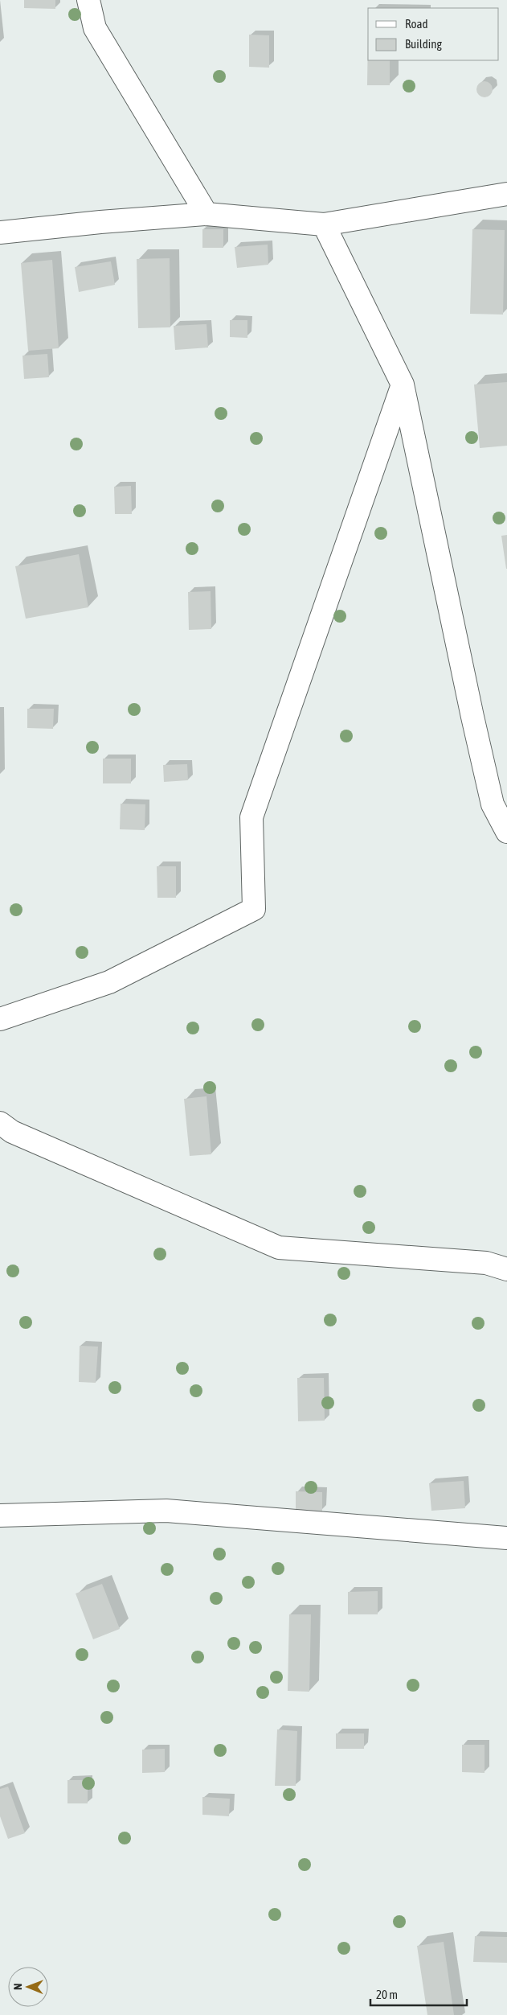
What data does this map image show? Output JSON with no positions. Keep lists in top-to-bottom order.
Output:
{
  "legend": ["Road", "Building"],
  "scale_bar": "20 m",
  "north": "left"
}
